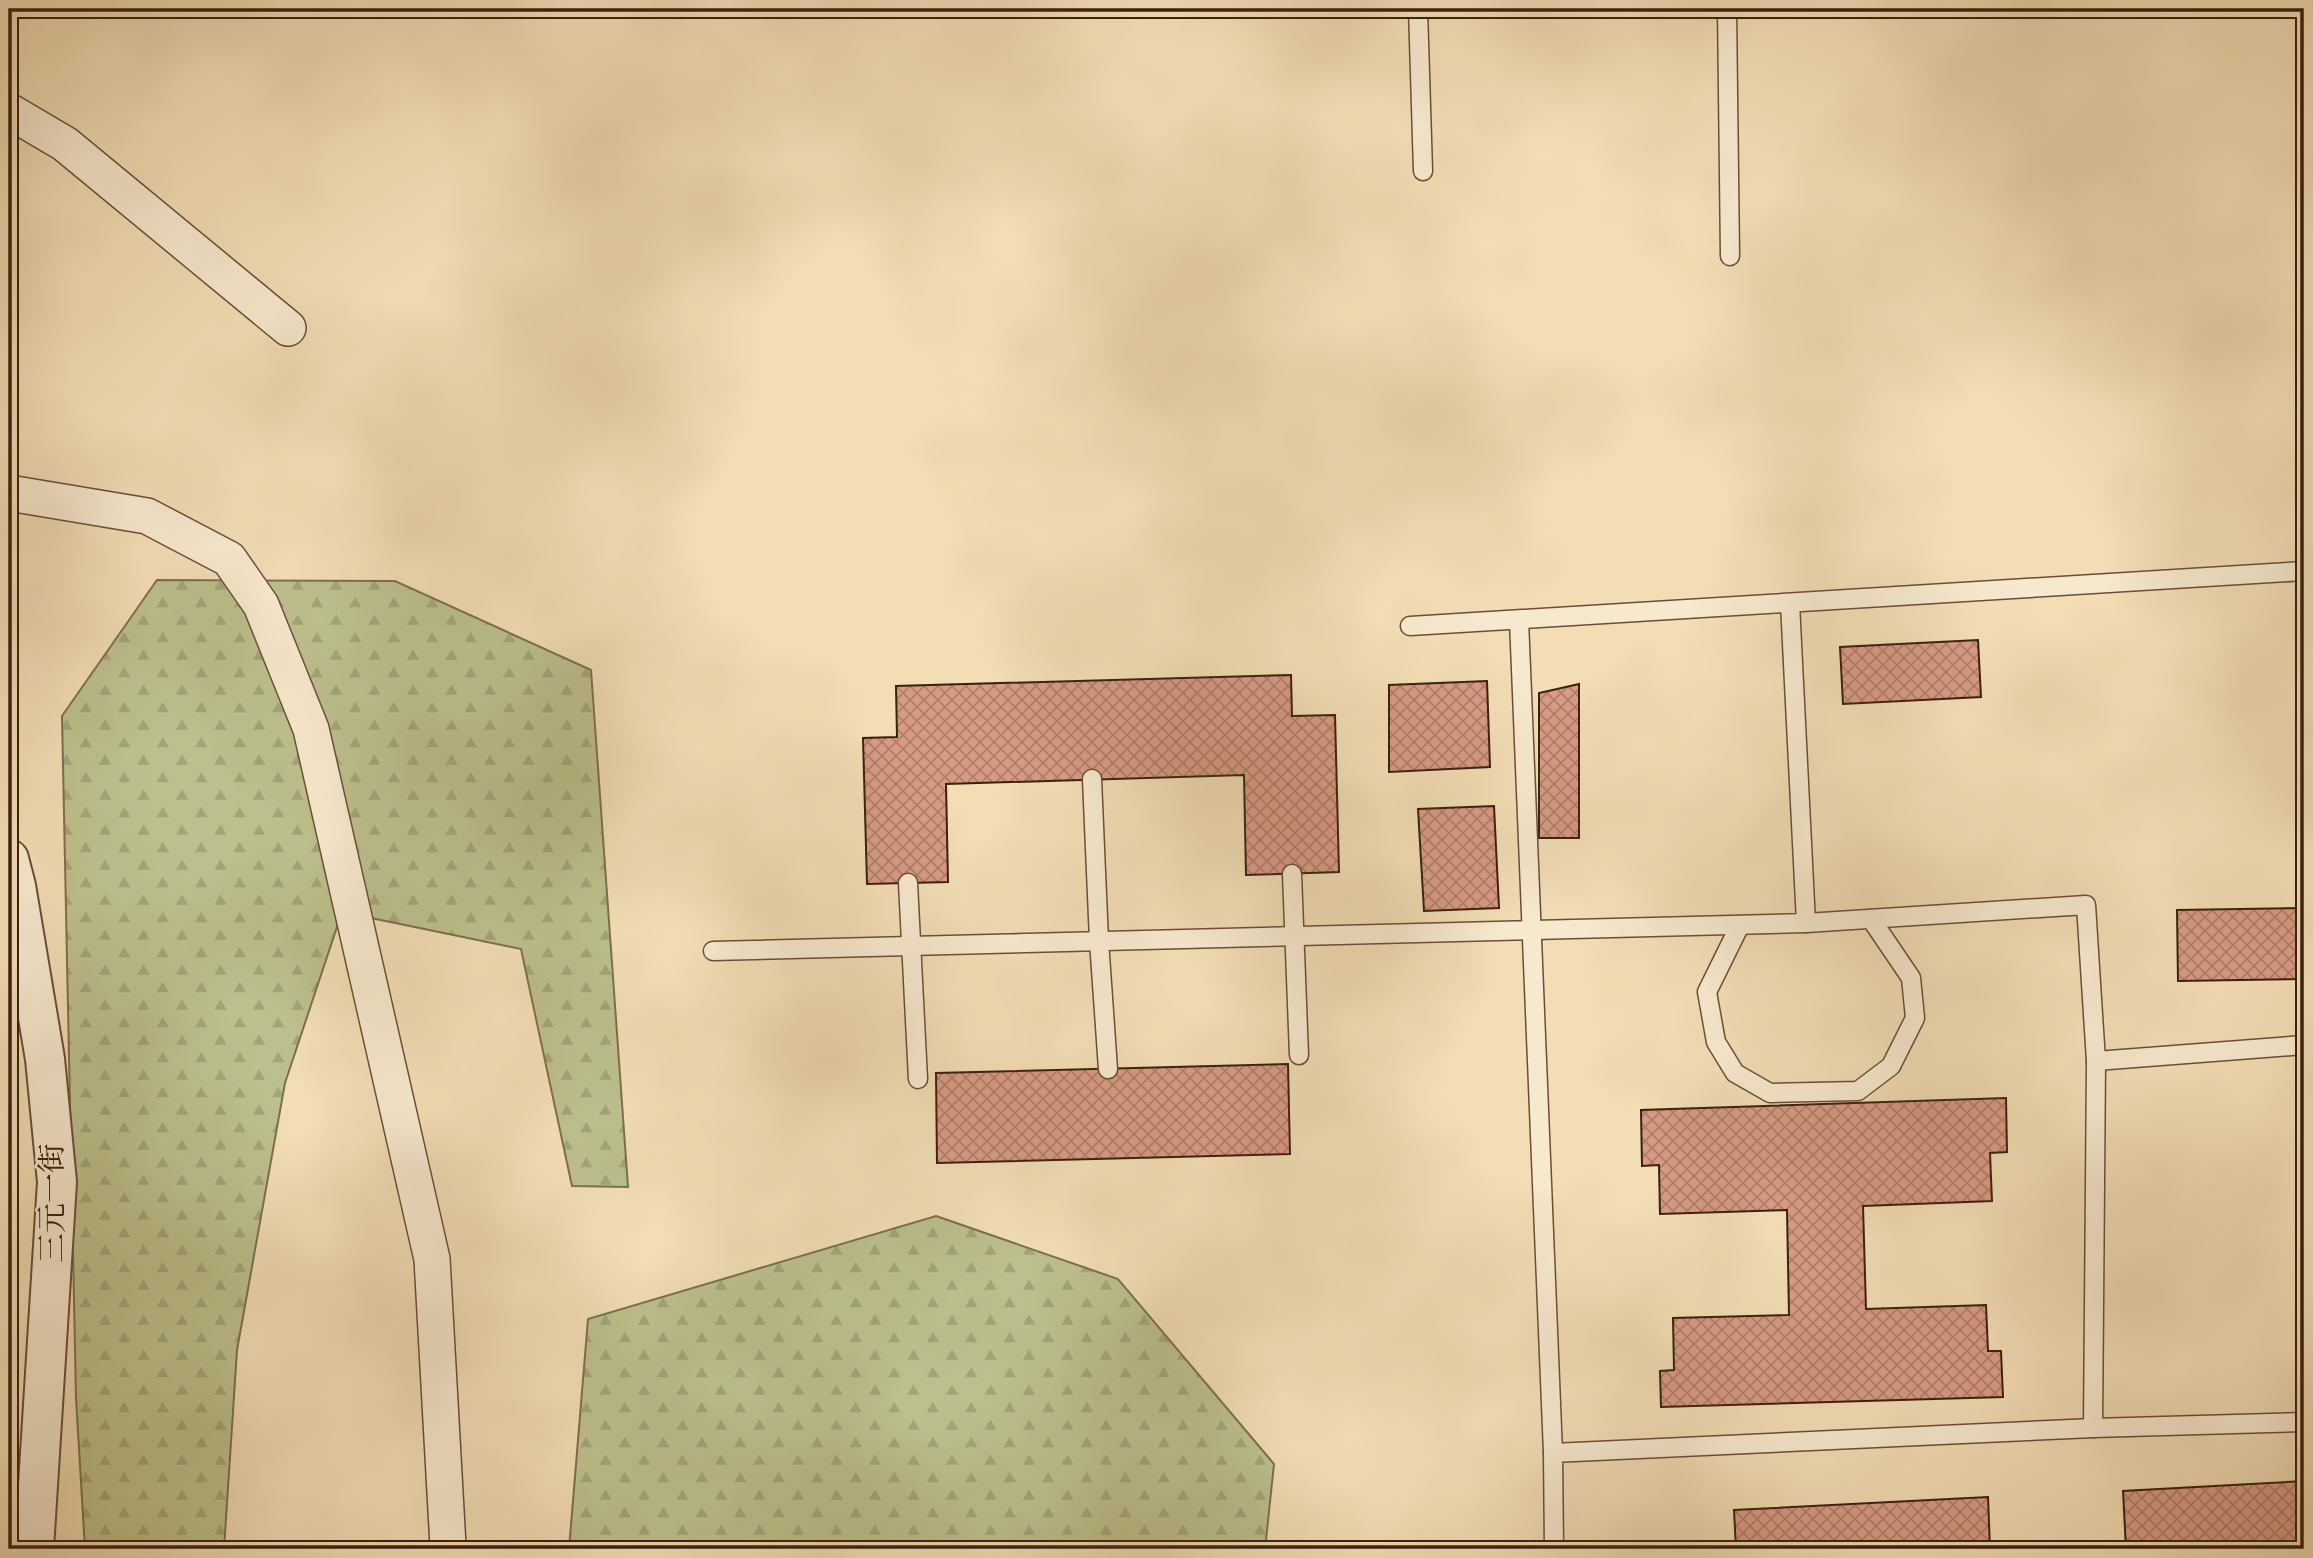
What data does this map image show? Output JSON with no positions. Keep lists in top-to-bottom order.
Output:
{
  "streets": {
    "street": ["三元一街"]
  }
}
